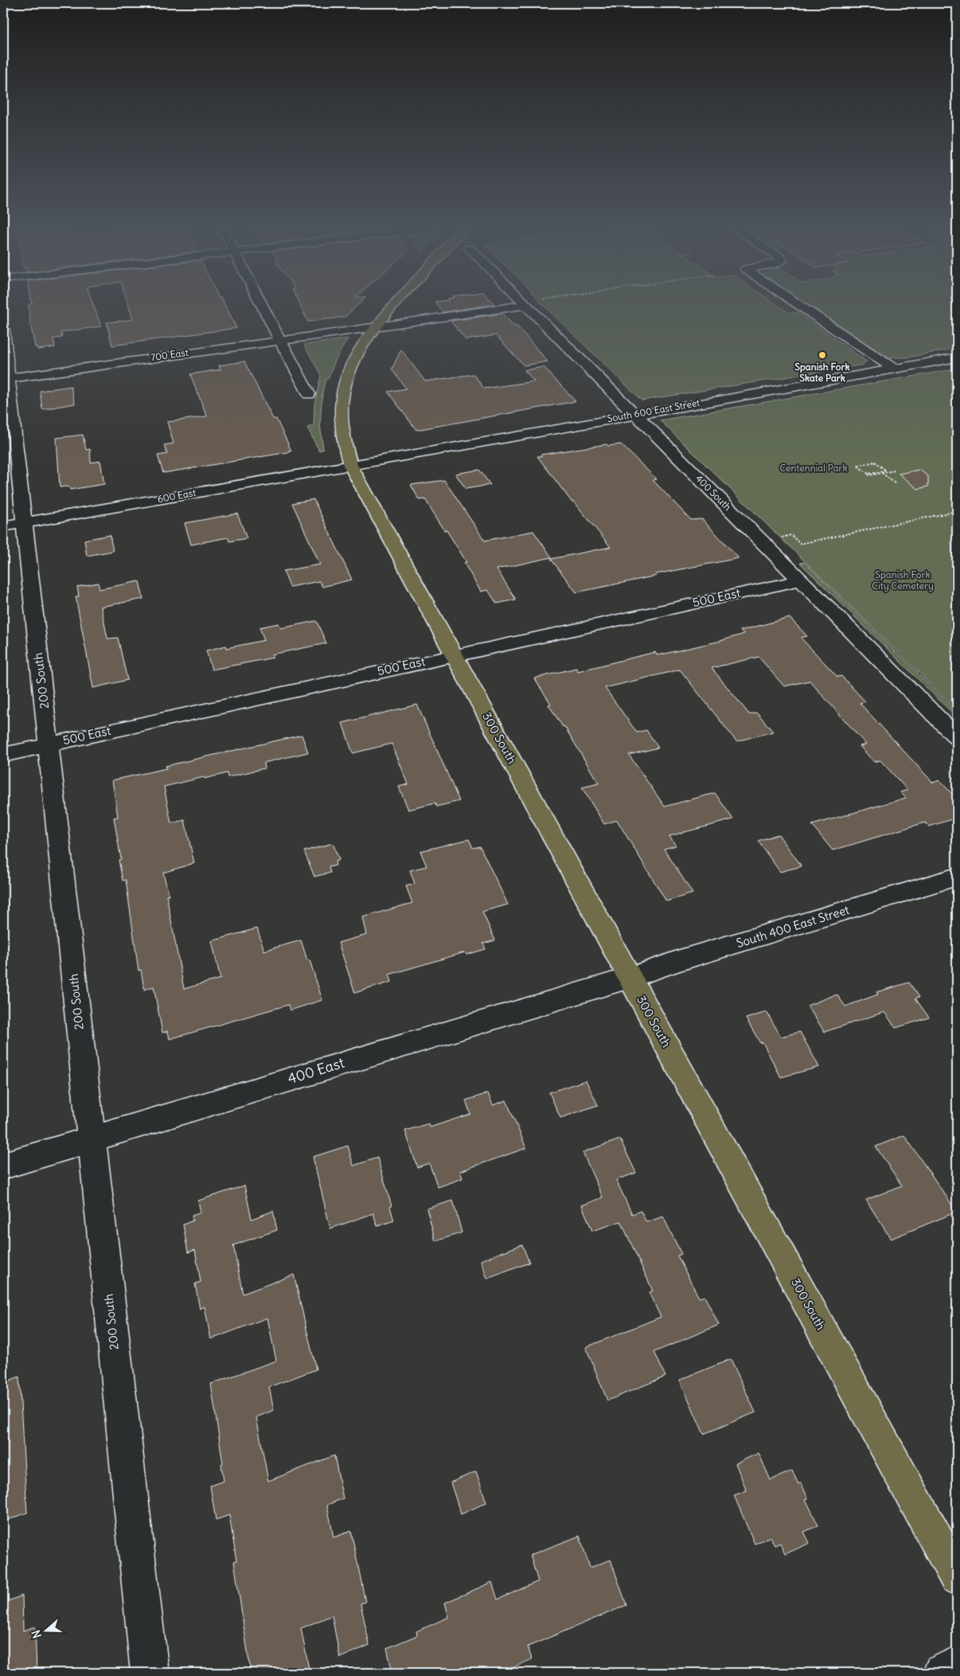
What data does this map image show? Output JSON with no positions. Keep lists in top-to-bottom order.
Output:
{
  "streets": {
    "main road": ["300 South"],
    "street": [
      "700 East",
      "South 600 East Street",
      "400 South",
      "600 East",
      "500 East",
      "200 South",
      "South 400 East Street",
      "400 East"
    ]
  },
  "crossings": [
    ["700 East", "200 South"],
    ["700 East", "300 South"],
    ["South 600 East Street", "400 South"],
    ["South 600 East Street", "600 East"],
    ["South 600 East Street", "300 South"],
    ["400 South", "500 East"],
    ["600 East", "200 South"],
    ["600 East", "300 South"],
    ["500 East", "200 South"],
    ["500 East", "300 South"],
    ["200 South", "400 East"],
    ["300 South", "South 400 East Street"],
    ["300 South", "400 East"],
    ["South 400 East Street", "400 East"]
  ],
  "parks": ["Centennial Park", "Spanish Fork City Cemetery"],
  "places": ["Spanish Fork Skate Park"],
  "north": "left"
}
